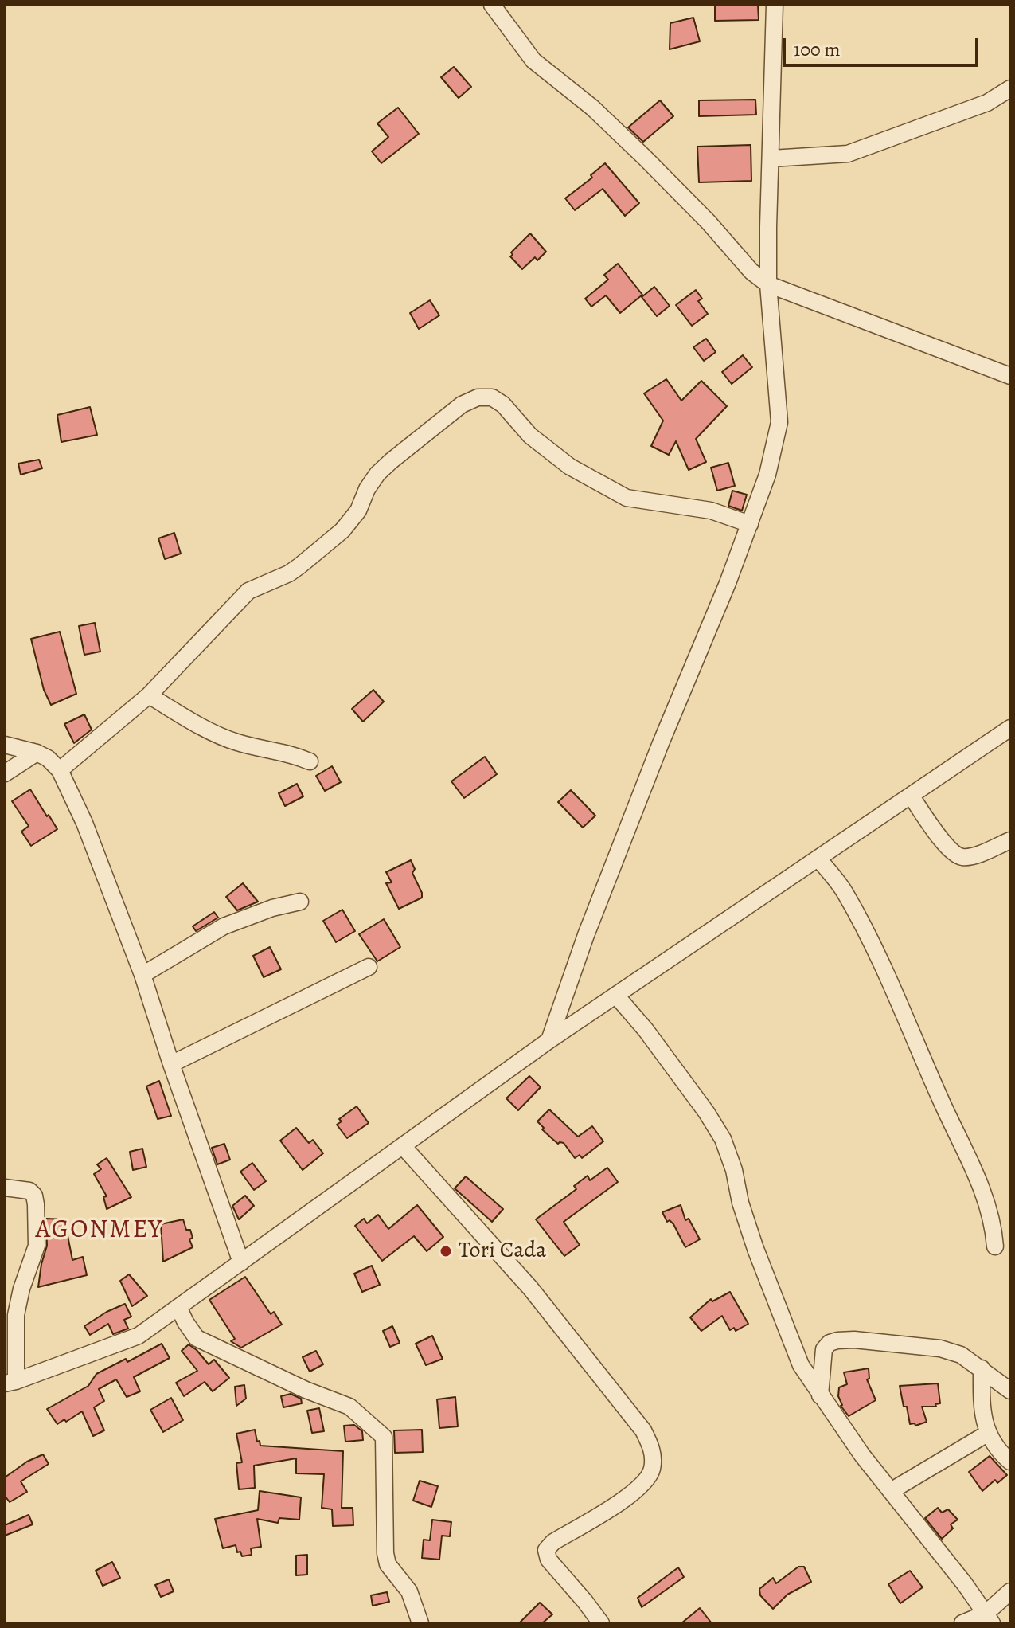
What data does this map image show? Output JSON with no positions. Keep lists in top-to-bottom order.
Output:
{
  "districts": ["AGONMEY"],
  "places": ["Tori Cada"],
  "scale_bar": "100 m"
}
